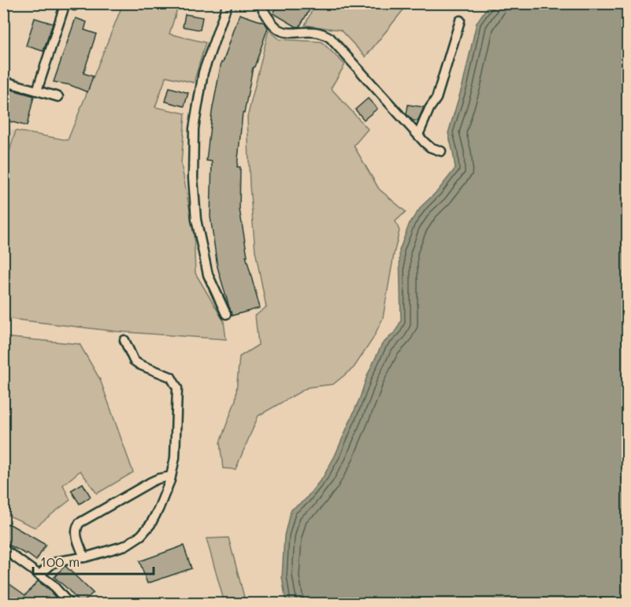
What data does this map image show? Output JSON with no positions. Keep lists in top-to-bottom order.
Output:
{
  "scale_bar": "100 m"
}
